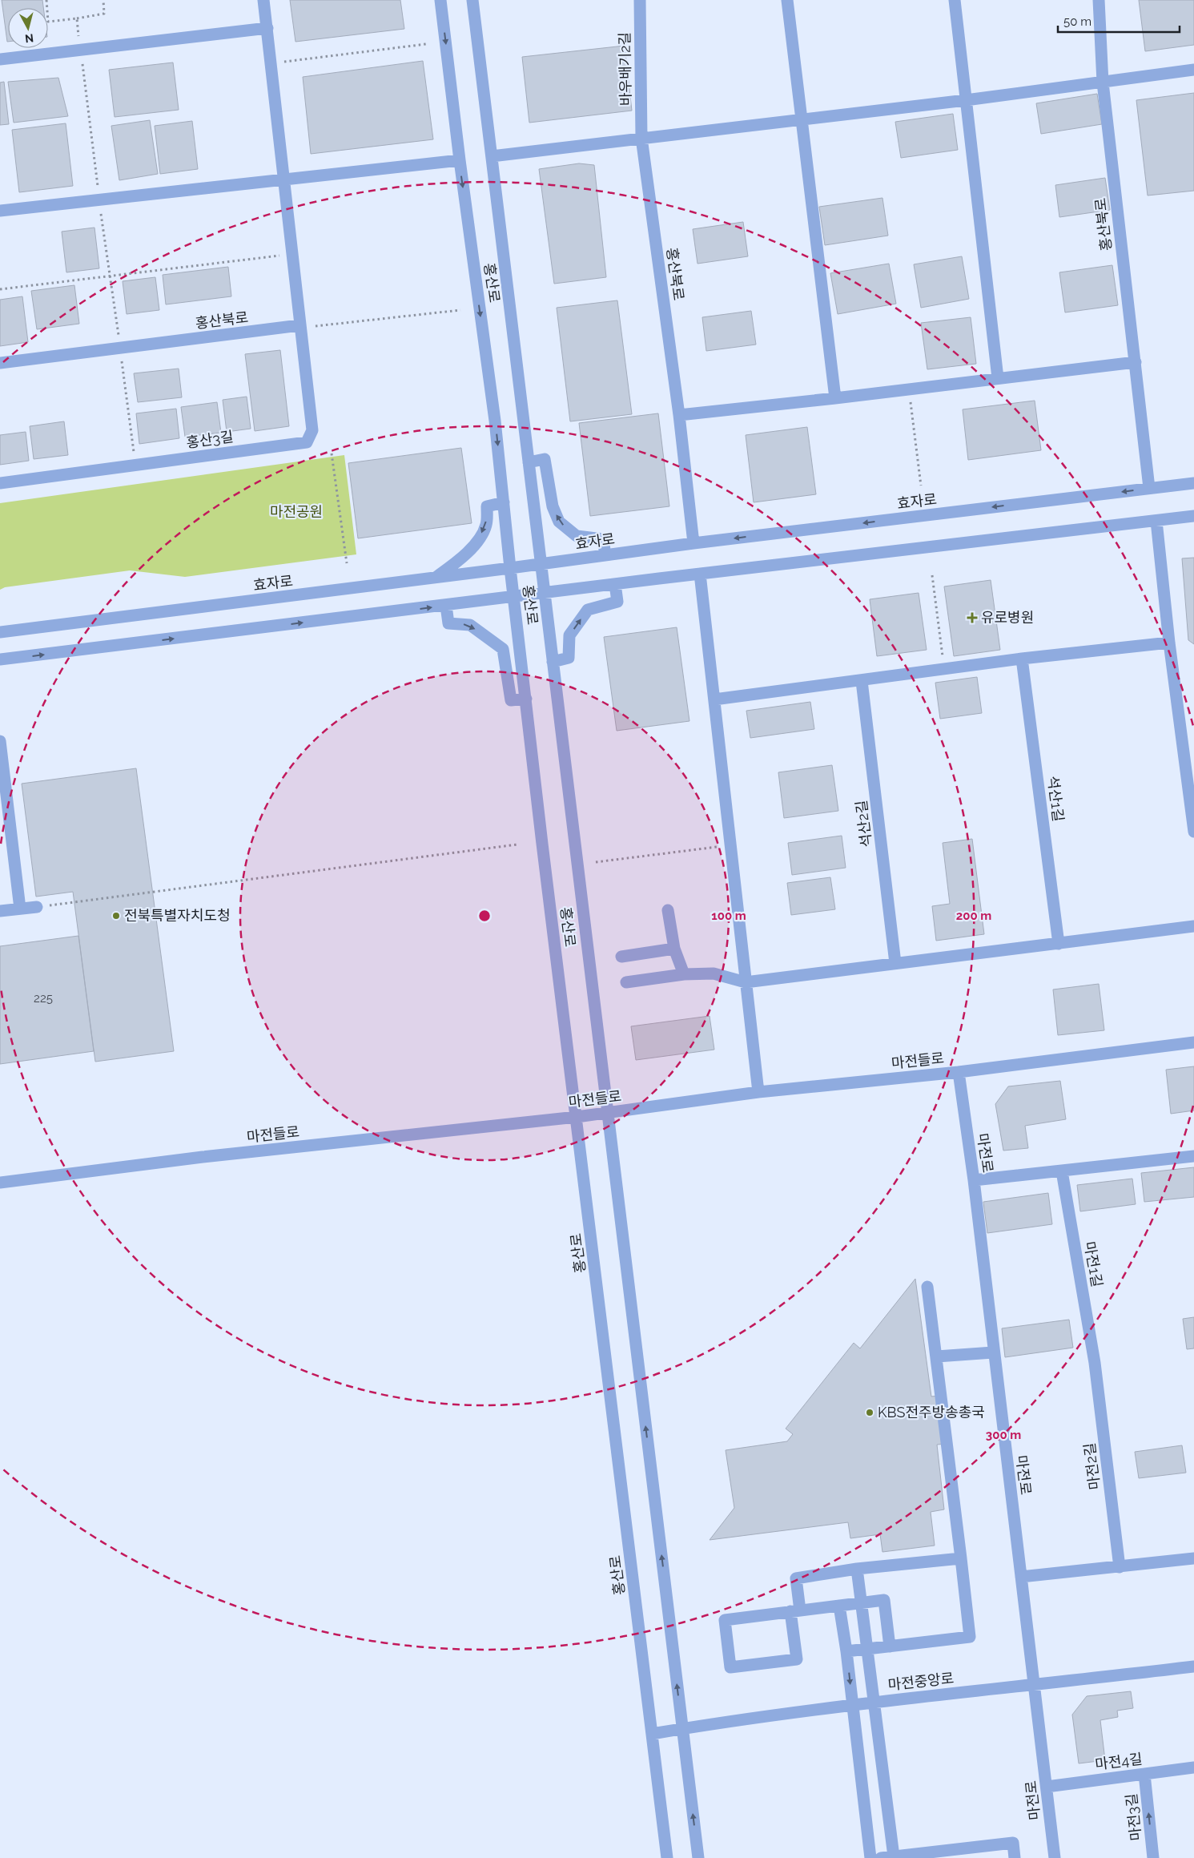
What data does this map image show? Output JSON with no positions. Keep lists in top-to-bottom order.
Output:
{
  "streets": {
    "street": [
      "바우배기2길",
      "홍산북로",
      "홍산로",
      "홍산3길",
      "효자로",
      "석산1길",
      "석산2길",
      "마전들로",
      "마전로",
      "마전1길",
      "마전2길",
      "마전중앙로",
      "마전4길",
      "마전3길"
    ]
  },
  "crossings": [
    ["바우배기2길", "홍산북로"],
    ["홍산북로", "홍산3길"],
    ["홍산북로", "효자로"],
    ["홍산로", "효자로"],
    ["홍산로", "마전들로"],
    ["홍산로", "마전중앙로"],
    ["마전들로", "마전로"],
    ["마전로", "마전중앙로"],
    ["마전로", "마전4길"],
    ["마전1길", "마전2길"],
    ["마전4길", "마전3길"]
  ],
  "one_way": ["마전3길"],
  "parks": ["마전공원"],
  "places": {
    "health": ["유로병원"],
    "other": ["전북특별자치도청", "KBS전주방송총국"]
  },
  "house_numbers": ["225"],
  "scale_bar": "50 m",
  "north": "bottom",
  "rings": ["100 m", "200 m", "300 m"]
}
